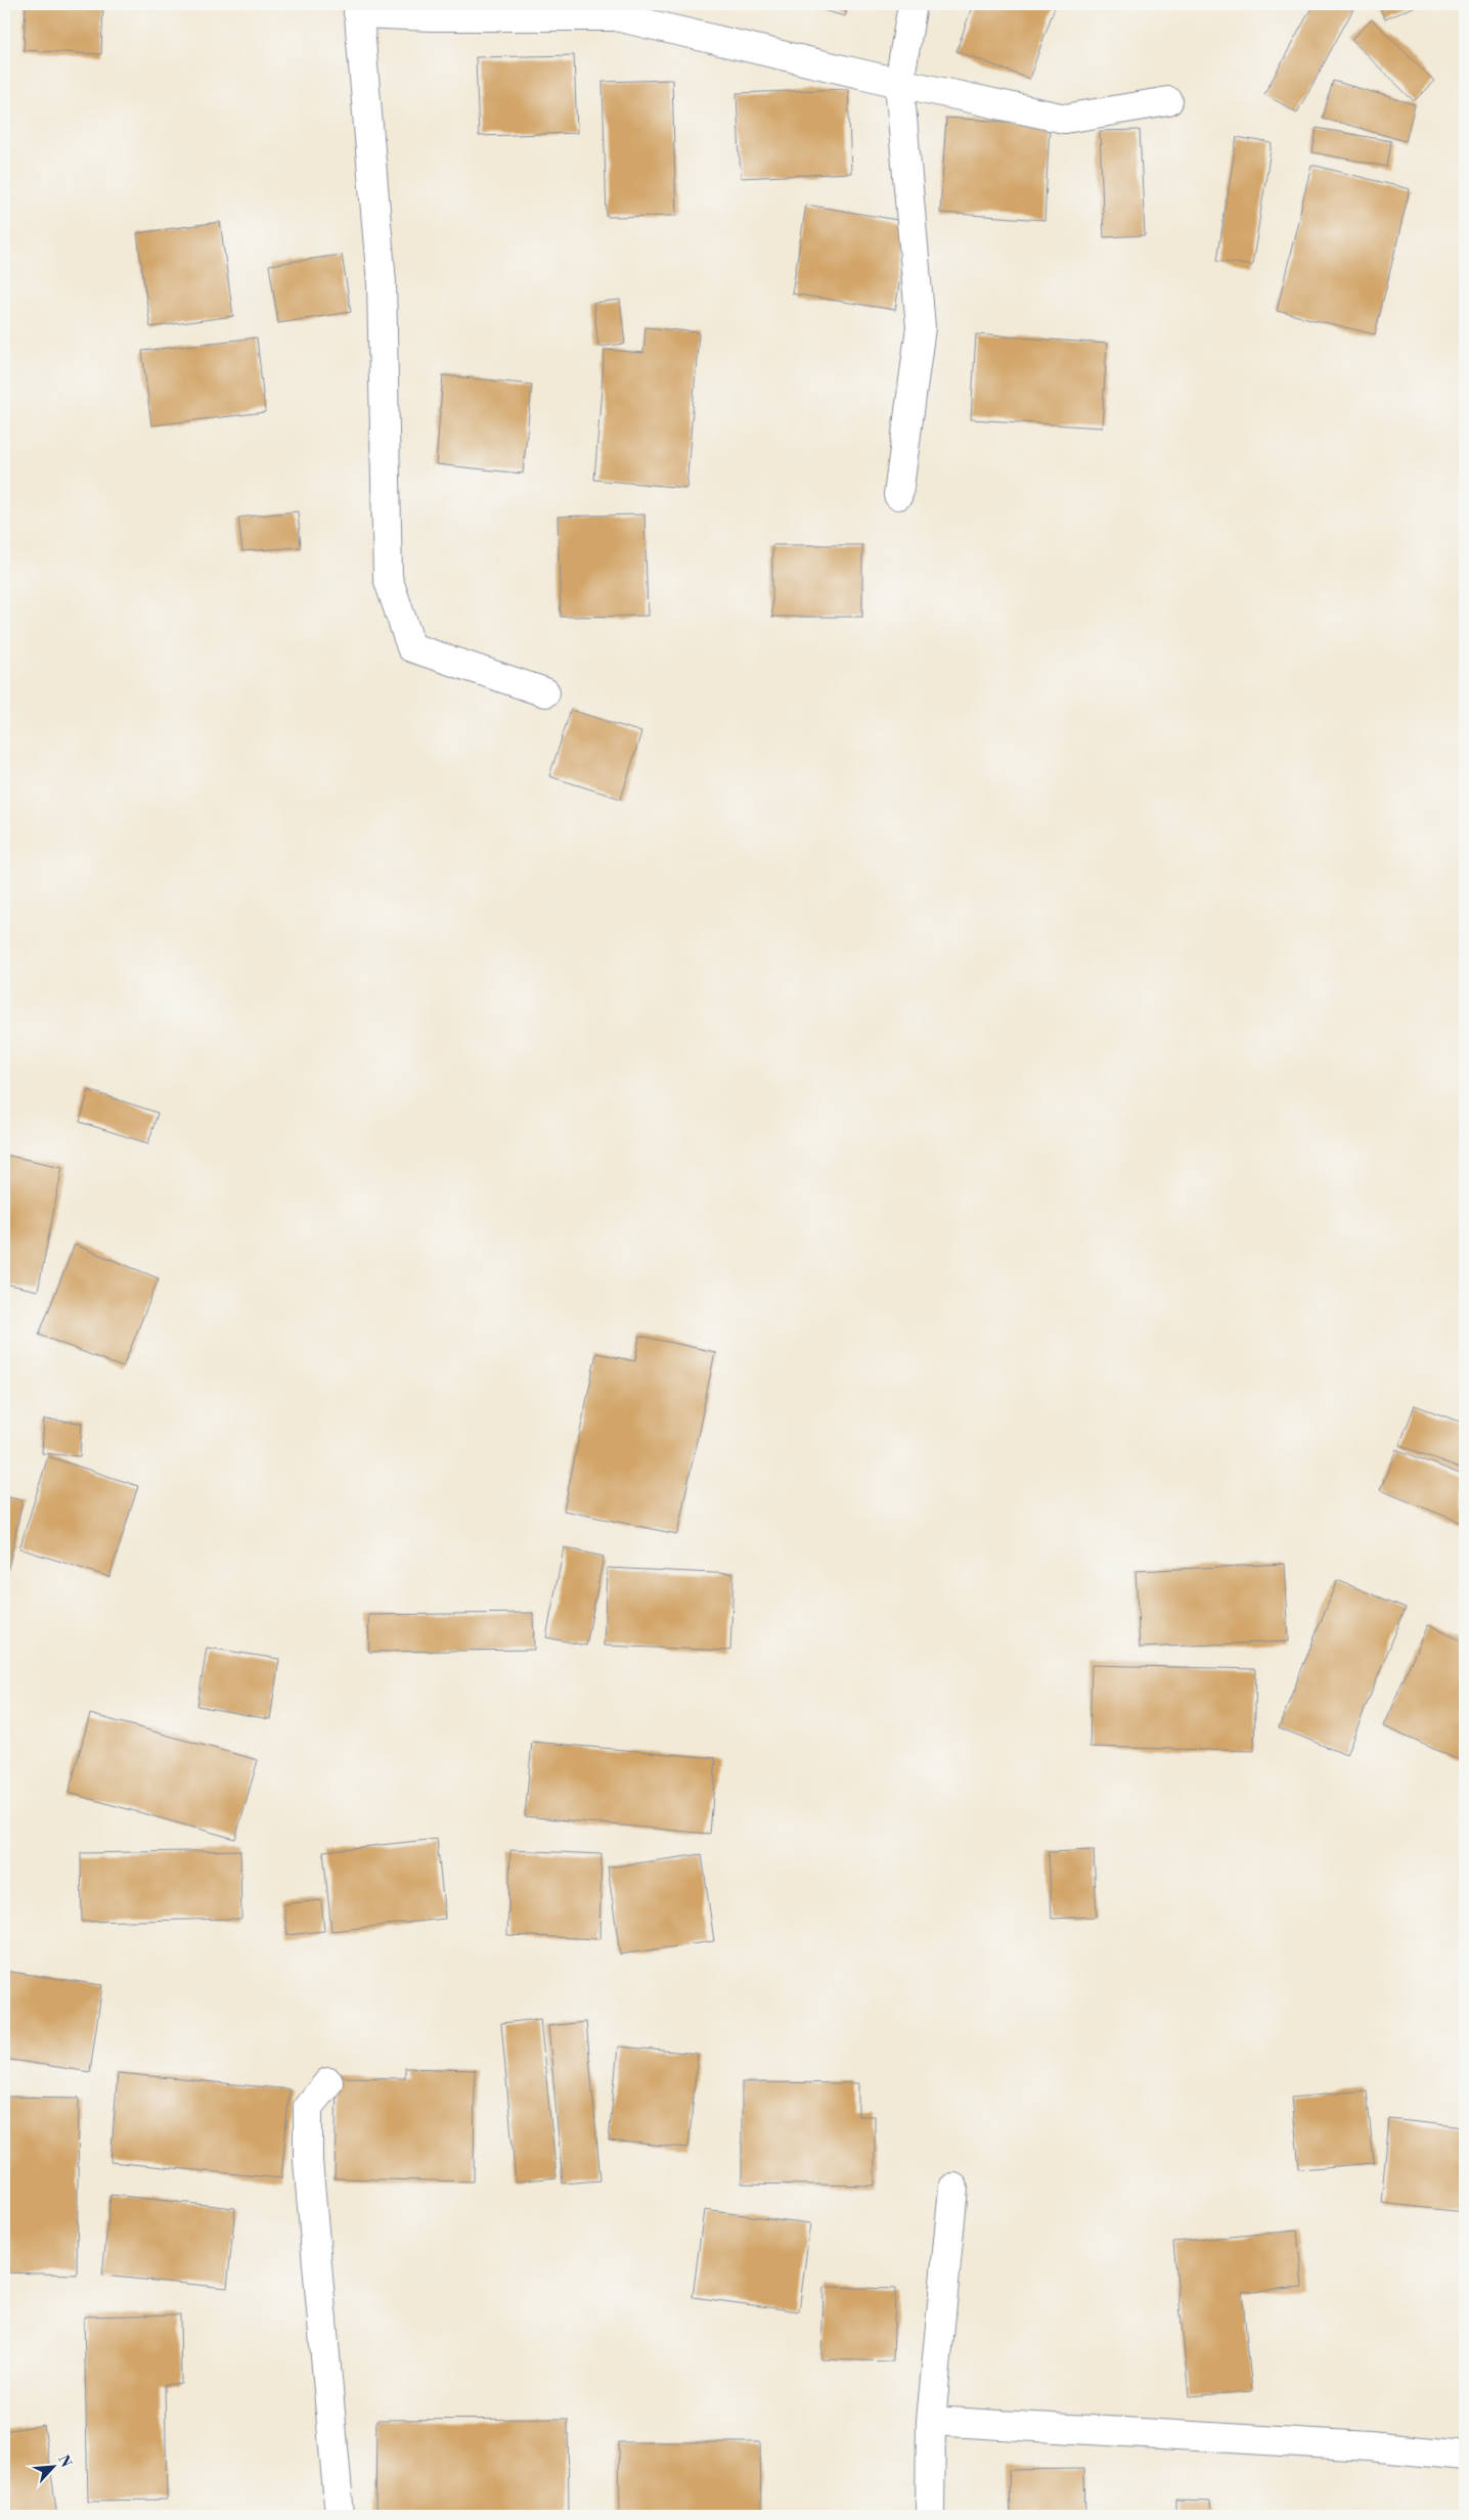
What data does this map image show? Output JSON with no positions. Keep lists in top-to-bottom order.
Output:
{
  "north": "top right"
}
